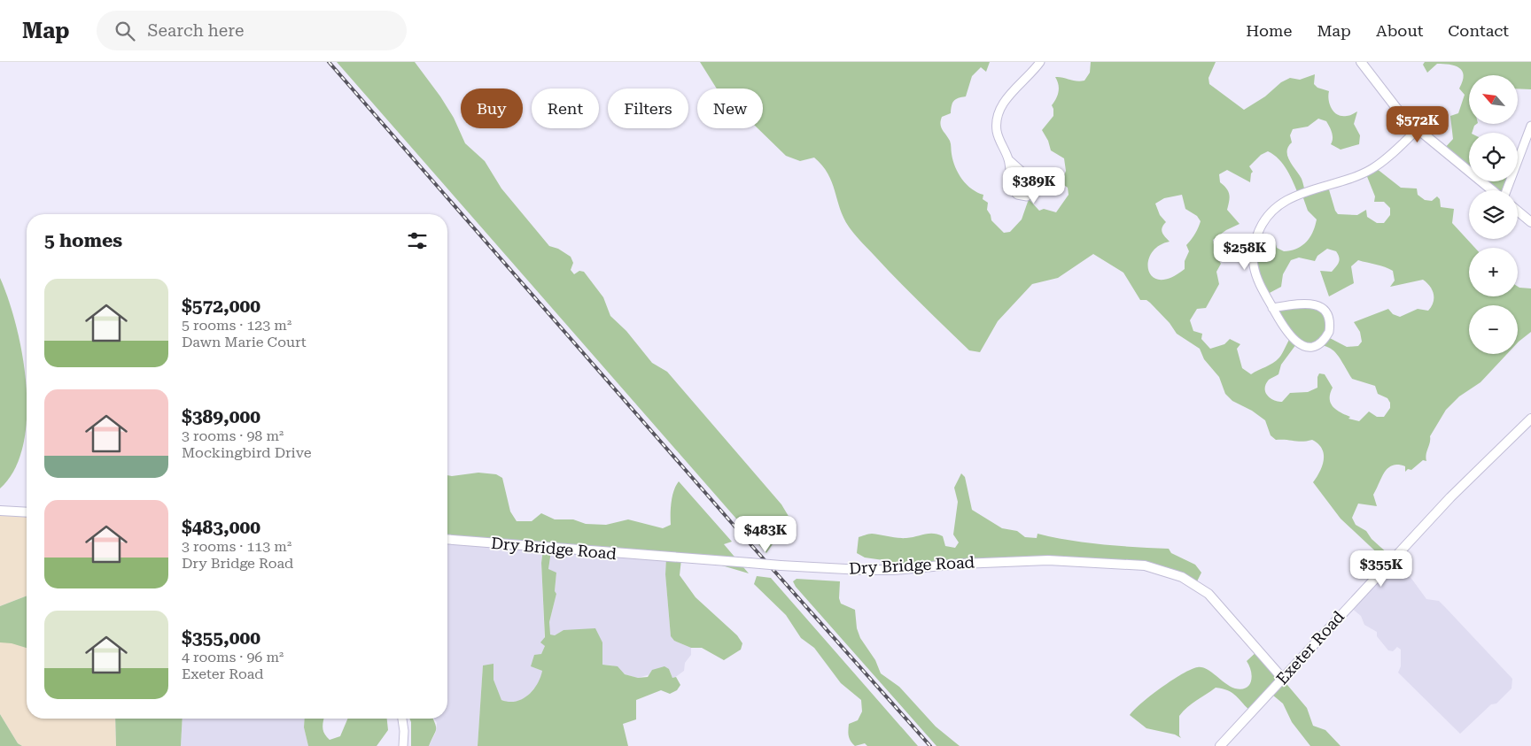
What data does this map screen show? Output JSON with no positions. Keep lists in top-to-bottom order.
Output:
{
  "streets": {
    "street": ["Dry Bridge Road", "Exeter Road"]
  },
  "crossings": [
    ["Dry Bridge Road", "Exeter Road"]
  ],
  "north": "top left",
  "page": {
    "header": "Map",
    "search": "Search here",
    "nav": [
      "Home",
      "Map",
      "About",
      "Contact"
    ],
    "map_buttons": ["+", "−"],
    "chip": [
      "Buy",
      "Rent",
      "Filters",
      "New"
    ],
    "price": [
      "$572K",
      "$389K",
      "$258K",
      "$483K",
      "$355K"
    ],
    "heading": "5 homes",
    "list": [
      {
        "name": "$572,000",
        "note": "5 rooms · 123 m² · Dawn Marie Court"
      },
      {
        "name": "$389,000",
        "note": "3 rooms · 98 m² · Mockingbird Drive"
      },
      {
        "name": "$483,000",
        "note": "3 rooms · 113 m² · Dry Bridge Road"
      },
      {
        "name": "$355,000",
        "note": "4 rooms · 96 m² · Exeter Road"
      }
    ]
  }
}
